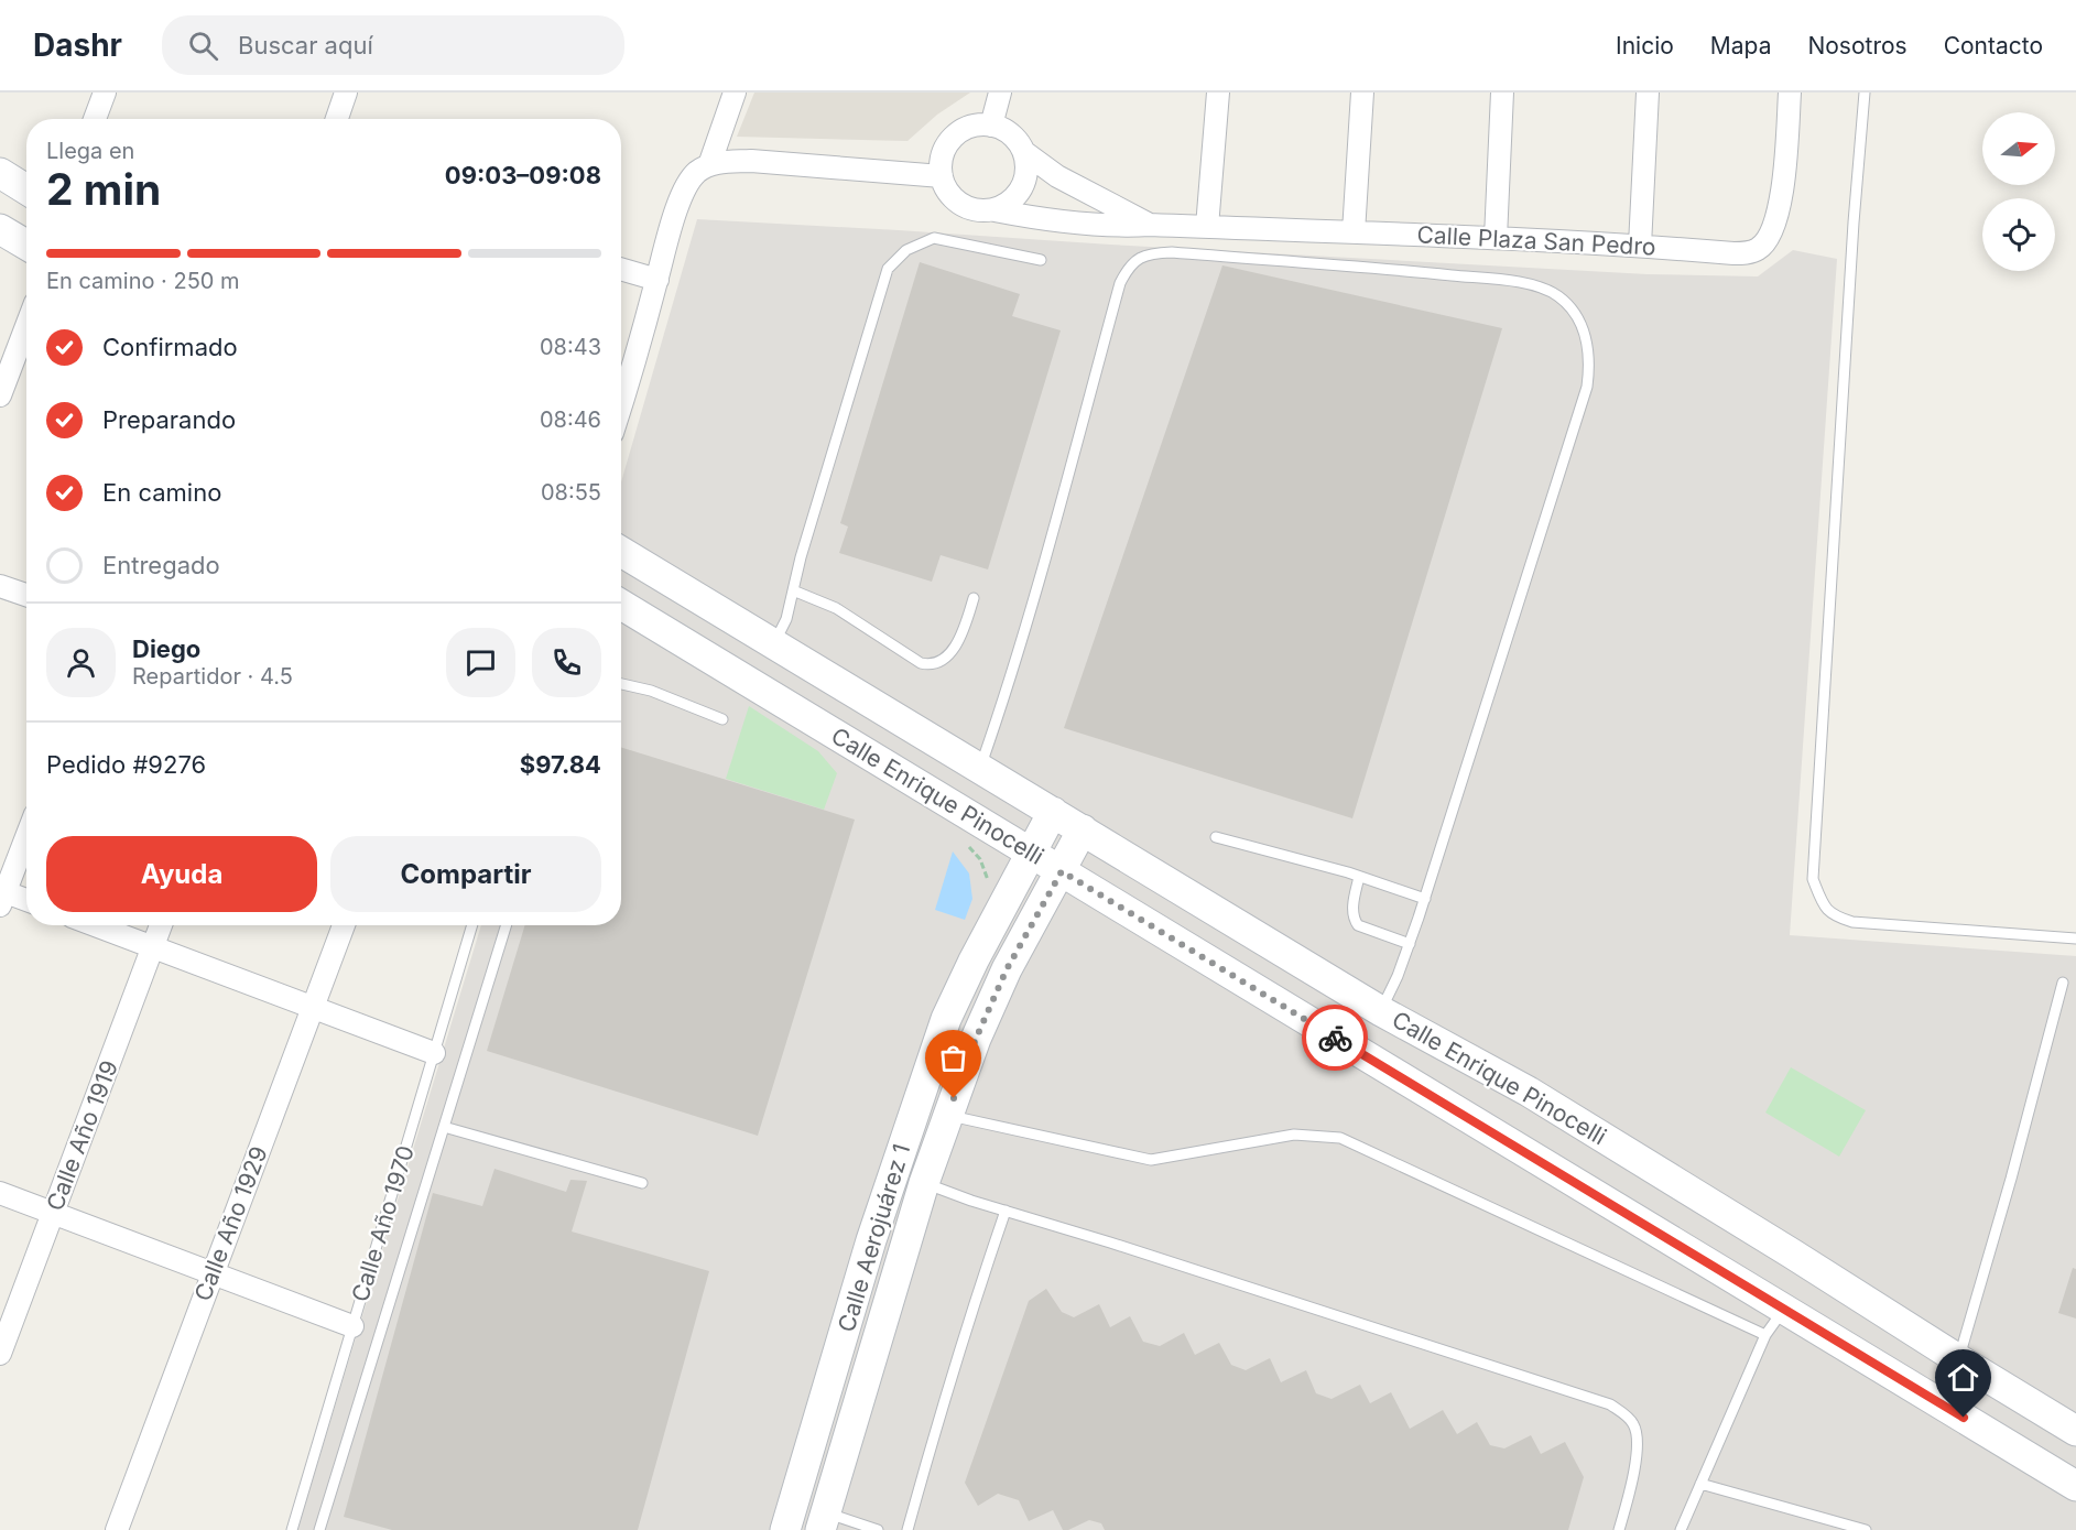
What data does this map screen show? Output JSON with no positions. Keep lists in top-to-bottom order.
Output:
{
  "streets": {
    "main road": ["Calle Enrique Pinocelli", "Calle Aerojuárez 1"],
    "street": ["Calle Plaza San Pedro", "Calle Año 1919", "Calle Año 1929"],
    "lane": ["Calle Año 1970"]
  },
  "crossings": [
    ["Calle Enrique Pinocelli", "Calle Aerojuárez 1"]
  ],
  "north": "right",
  "page": {
    "header": "Dashr",
    "search": "Buscar aquí",
    "nav": [
      "Inicio",
      "Mapa",
      "Nosotros",
      "Contacto"
    ],
    "heading": ["2 min", "Llega en", "09:03–09:08"],
    "panel": [
      "Diego",
      "Repartidor · 4.5",
      "Pedido #9276",
      "$97.84"
    ],
    "bar": "En camino · 250 m",
    "list": [
      ["Confirmado", "08:43"],
      ["Preparando", "08:46"],
      ["En camino", "08:55"],
      "Entregado"
    ],
    "buttons": ["Ayuda", "Compartir"]
  }
}
